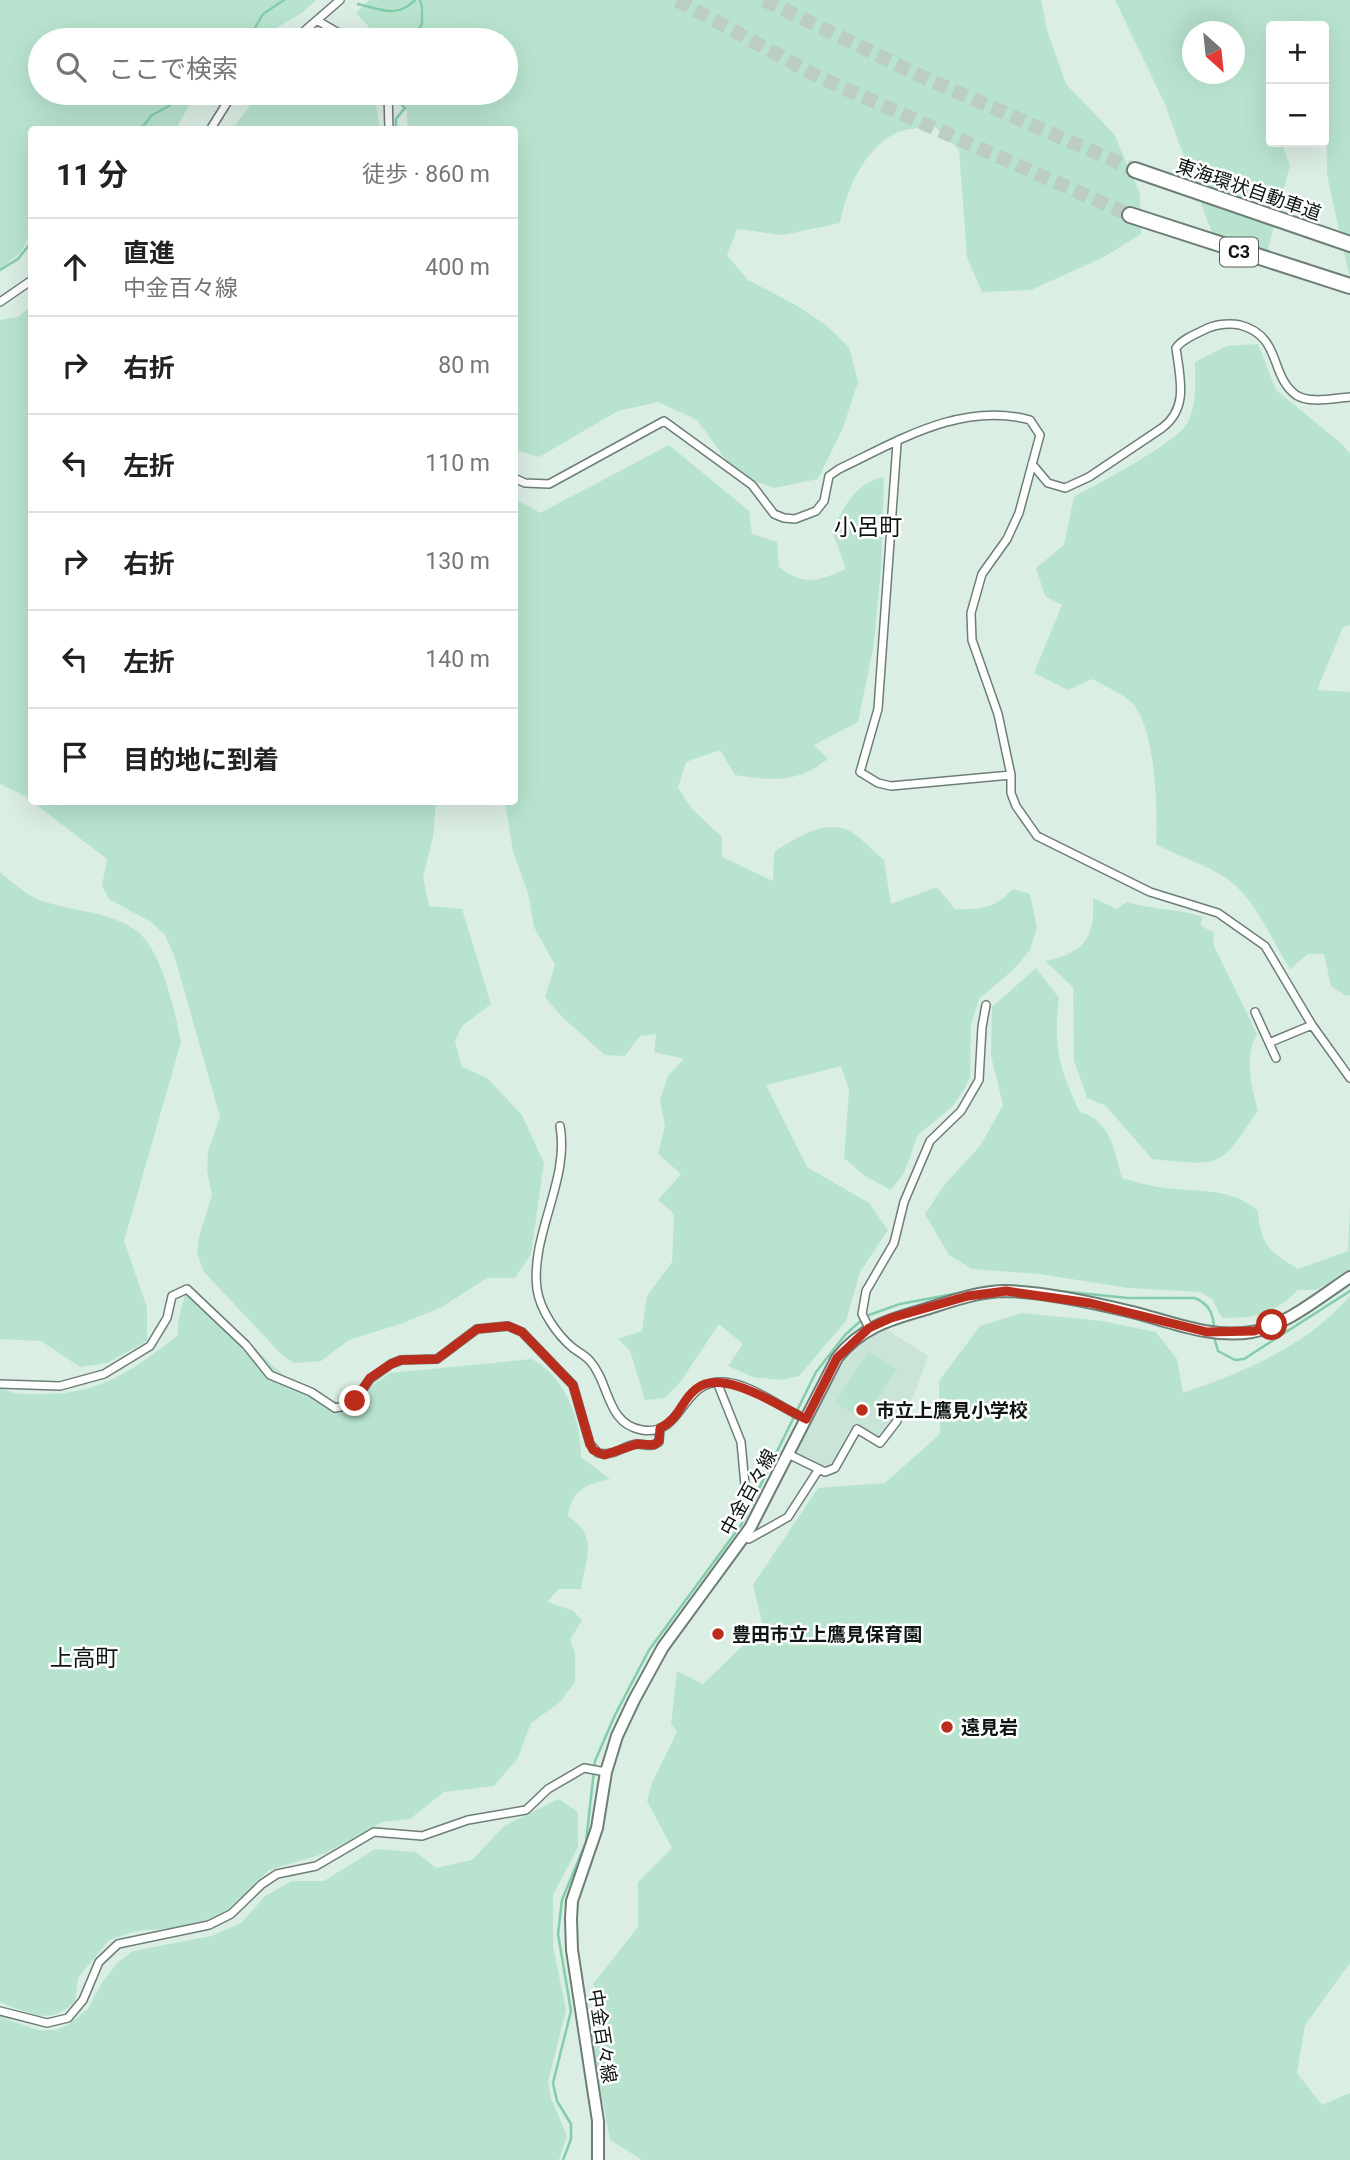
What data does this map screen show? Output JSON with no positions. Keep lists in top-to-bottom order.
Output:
{
  "streets": {
    "highway": ["東海環状自動車道", "C3"],
    "main road": ["中金百々線"]
  },
  "districts": ["小呂町", "上高町"],
  "places": ["市立上鷹見小学校", "豊田市立上鷹見保育園", "遠見岩"],
  "north": "bottom right",
  "page": {
    "map_buttons": ["+", "−"],
    "search": "ここで検索",
    "heading": ["11 分", "徒歩 · 860 m"],
    "list": [
      ["直進", "中金百々線", "400 m"],
      ["右折", "80 m"],
      ["左折", "110 m"],
      ["右折", "130 m"],
      ["左折", "140 m"],
      "目的地に到着"
    ]
  }
}
